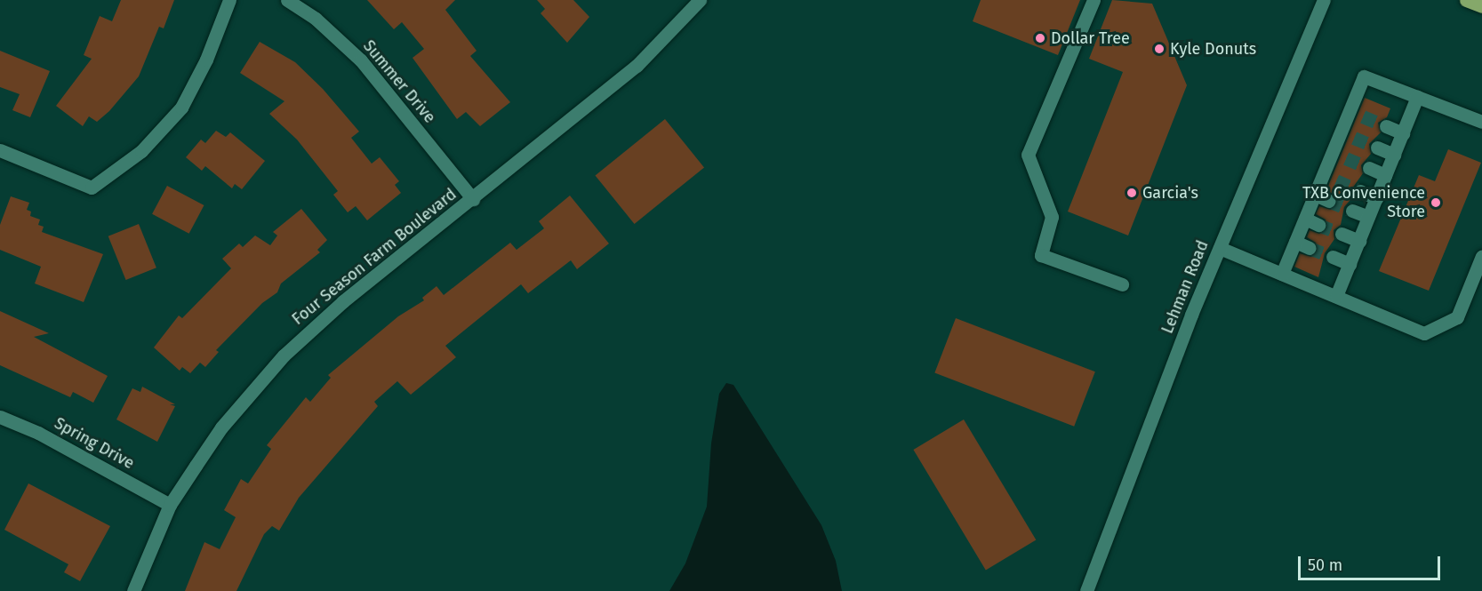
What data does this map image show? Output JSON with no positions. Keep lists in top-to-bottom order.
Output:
{
  "streets": {
    "street": [
      "Summer Drive",
      "Four Season Farm Boulevard",
      "Lehman Road",
      "Spring Drive"
    ]
  },
  "crossings": [
    ["Summer Drive", "Four Season Farm Boulevard"],
    ["Four Season Farm Boulevard", "Spring Drive"]
  ],
  "places": [
    "Dollar Tree",
    "Kyle Donuts",
    "Garcia's",
    "TXB Convenience Store"
  ],
  "scale_bar": "50 m"
}
